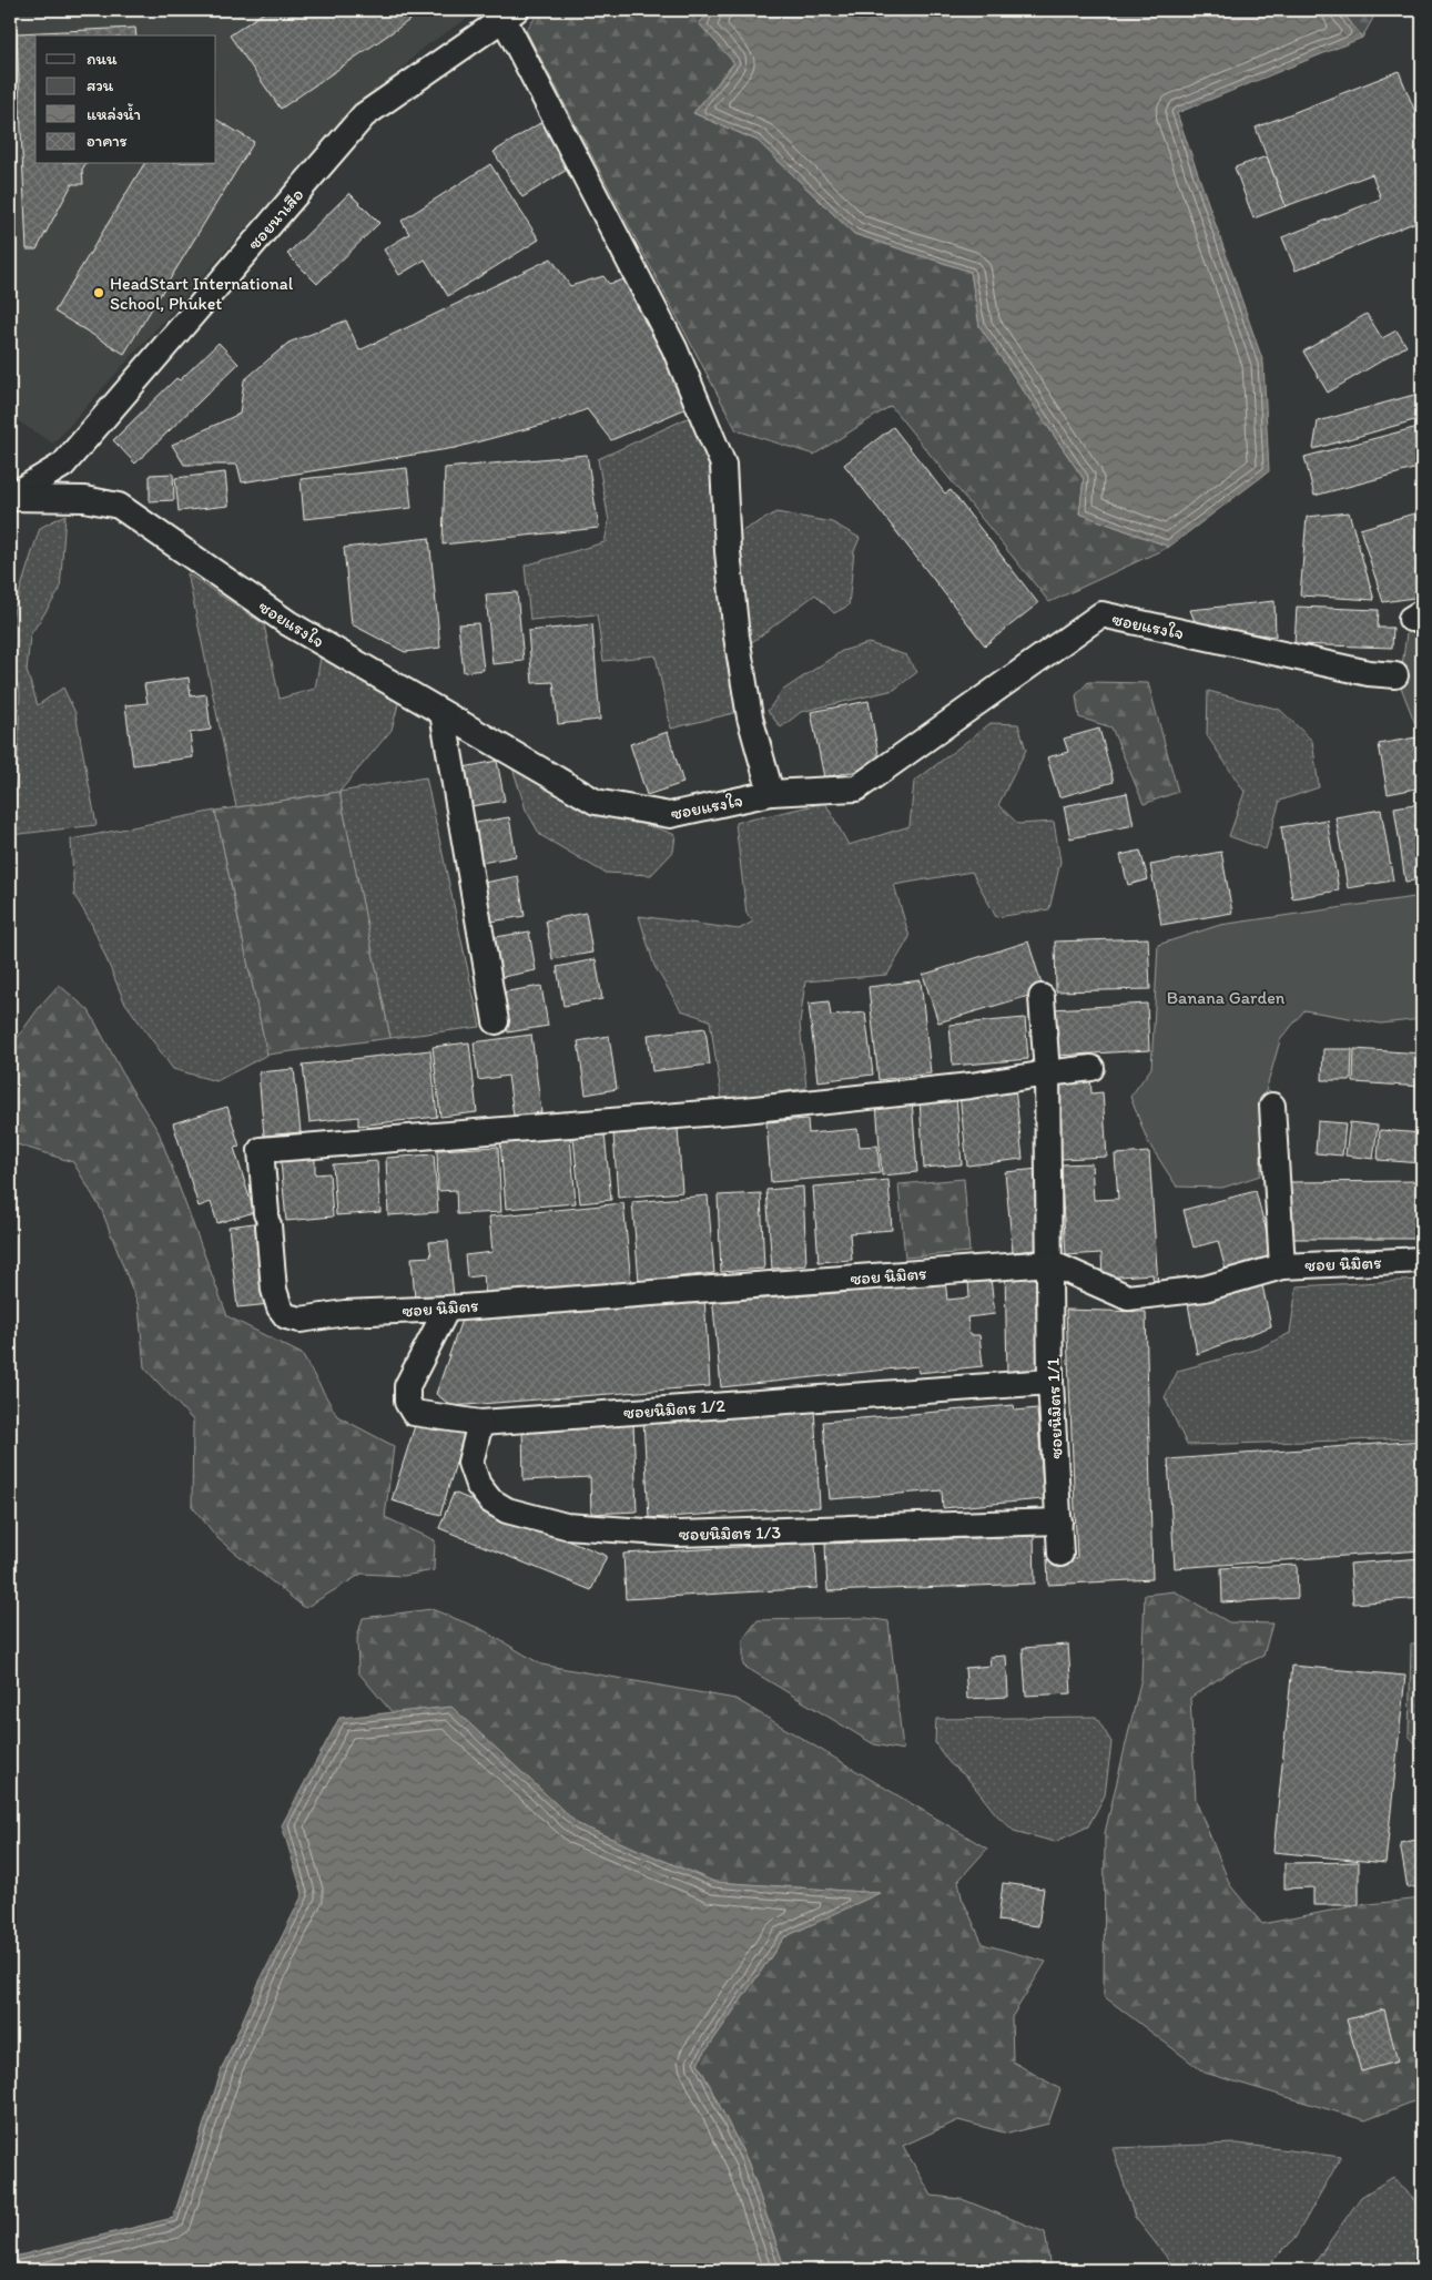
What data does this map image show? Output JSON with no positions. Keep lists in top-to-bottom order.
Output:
{
  "streets": {
    "street": [
      "ซอยนาเสือ",
      "ซอยแรงใจ",
      "ซอย นิมิตร",
      "ซอยนิมิตร 1/2",
      "ซอยนิมิตร 1/1",
      "ซอยนิมิตร 1/3"
    ]
  },
  "crossings": [
    ["ซอยนาเสือ", "ซอยแรงใจ"],
    ["ซอย นิมิตร", "ซอยนิมิตร 1/2"],
    ["ซอย นิมิตร", "ซอยนิมิตร 1/1"],
    ["ซอยนิมิตร 1/2", "ซอยนิมิตร 1/1"],
    ["ซอยนิมิตร 1/2", "ซอยนิมิตร 1/3"],
    ["ซอยนิมิตร 1/1", "ซอยนิมิตร 1/3"]
  ],
  "parks": ["Banana Garden"],
  "places": ["HeadStart International School, Phuket"],
  "legend": [
    "ถนน",
    "สวน",
    "แหล่งน้ำ",
    "อาคาร"
  ]
}
